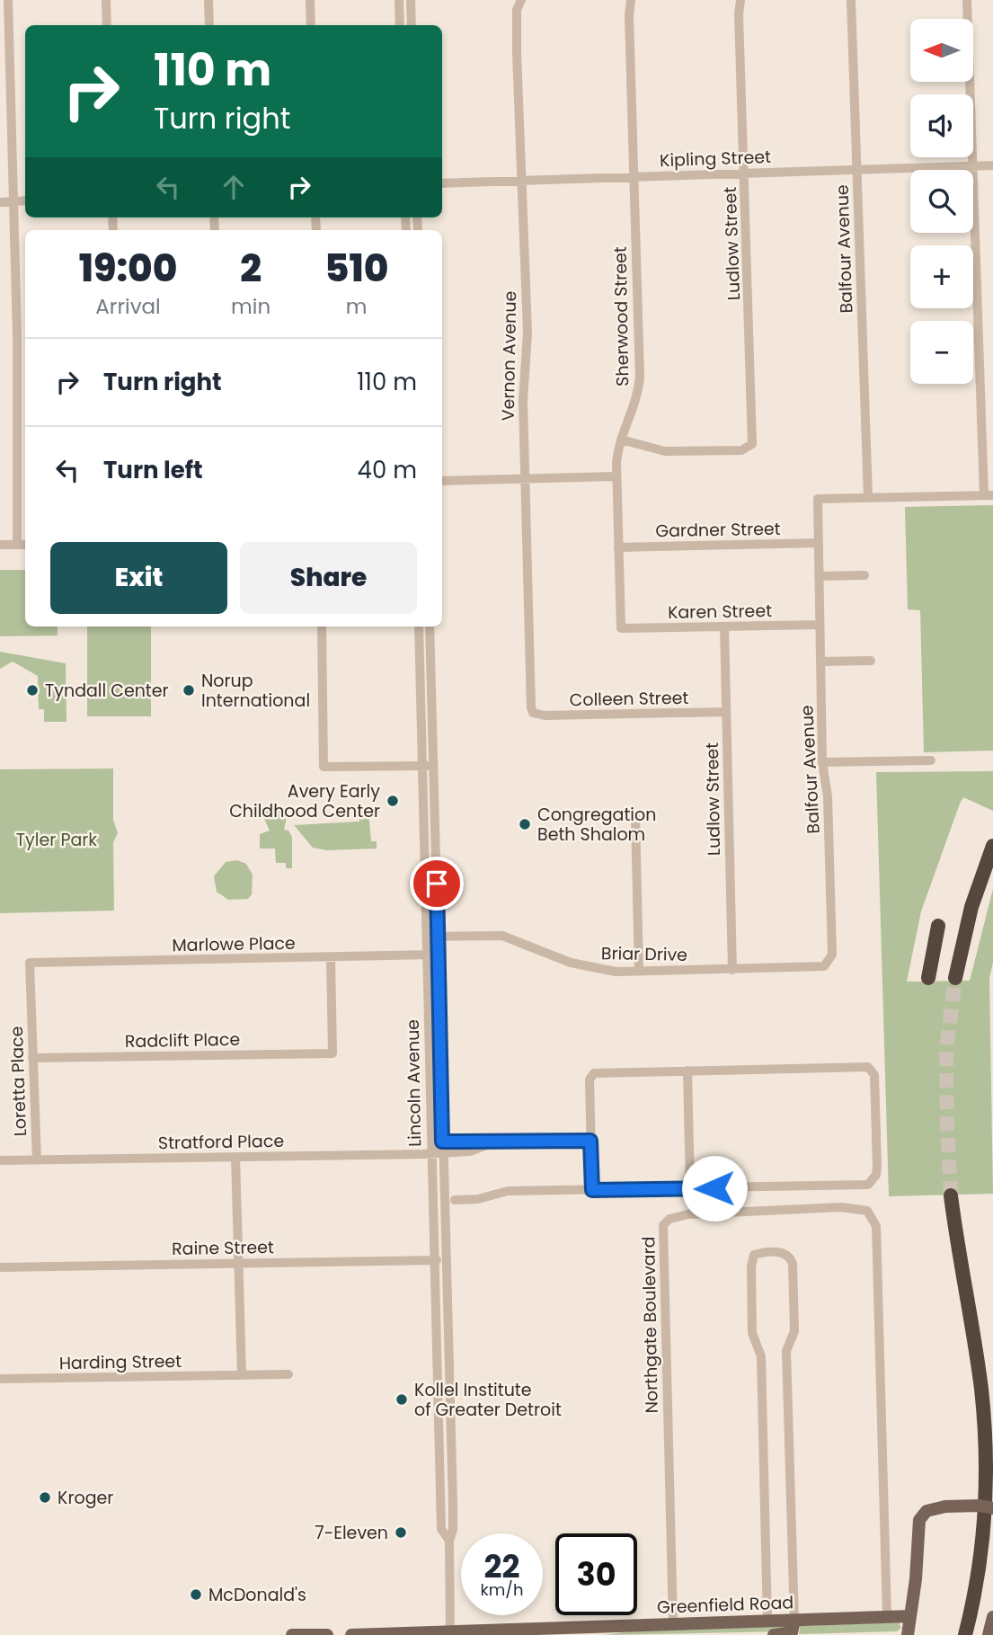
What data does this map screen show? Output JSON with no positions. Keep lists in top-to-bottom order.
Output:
{
  "streets": {
    "main road": ["Greenfield Road"],
    "street": [
      "Kipling Street",
      "Ludlow Street",
      "Balfour Avenue",
      "Sherwood Street",
      "Vernon Avenue",
      "Gardner Street",
      "Karen Street",
      "Colleen Street",
      "Marlowe Place",
      "Briar Drive",
      "Radclift Place",
      "Loretta Place",
      "Lincoln Avenue",
      "Stratford Place",
      "Raine Street",
      "Northgate Boulevard",
      "Harding Street"
    ]
  },
  "crossings": [
    ["Kipling Street", "Ludlow Street"],
    ["Kipling Street", "Balfour Avenue"],
    ["Kipling Street", "Sherwood Street"],
    ["Kipling Street", "Vernon Avenue"],
    ["Ludlow Street", "Sherwood Street"],
    ["Ludlow Street", "Karen Street"],
    ["Ludlow Street", "Colleen Street"],
    ["Ludlow Street", "Briar Drive"],
    ["Balfour Avenue", "Gardner Street"],
    ["Balfour Avenue", "Karen Street"],
    ["Balfour Avenue", "Briar Drive"],
    ["Sherwood Street", "Gardner Street"],
    ["Sherwood Street", "Karen Street"],
    ["Vernon Avenue", "Colleen Street"],
    ["Marlowe Place", "Radclift Place"],
    ["Marlowe Place", "Loretta Place"],
    ["Marlowe Place", "Lincoln Avenue"],
    ["Briar Drive", "Lincoln Avenue"],
    ["Radclift Place", "Loretta Place"],
    ["Loretta Place", "Stratford Place"],
    ["Lincoln Avenue", "Stratford Place"],
    ["Lincoln Avenue", "Raine Street"],
    ["Lincoln Avenue", "Greenfield Road"],
    ["Northgate Boulevard", "Greenfield Road"]
  ],
  "parks": ["Tyler Park"],
  "places": [
    "Tyndall Center",
    "Norup International",
    "Avery Early Childhood Center",
    "Congregation Beth Shalom",
    "Kollel Institute of Greater Detroit",
    "Kroger",
    "7-Eleven",
    "McDonald's"
  ],
  "north": "left",
  "page": {
    "map_buttons": ["+", "−"],
    "turn": ["110 m", "Turn right"],
    "eta": [
      "19:00",
      "Arrival",
      "2",
      "min",
      "510",
      "m"
    ],
    "list": [
      {
        "name": "Turn right",
        "value": "110 m"
      },
      {
        "name": "Turn left",
        "value": "40 m"
      }
    ],
    "buttons": ["Exit", "Share"],
    "speed": "22 km/h",
    "limit": "30"
  }
}
